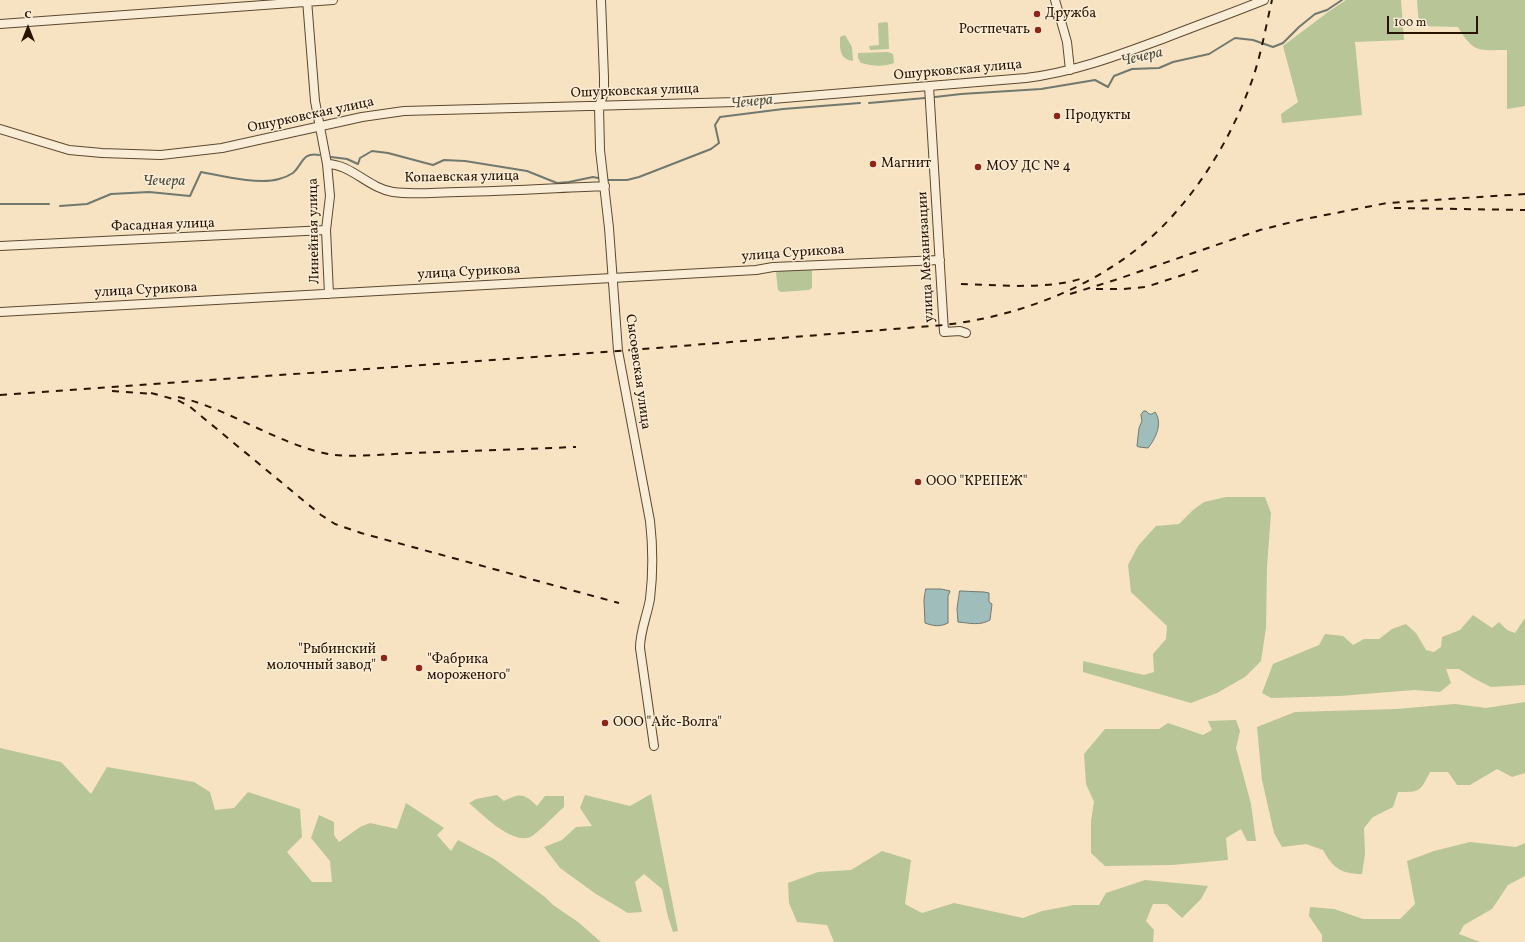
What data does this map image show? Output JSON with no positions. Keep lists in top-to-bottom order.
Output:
{
  "streets": {
    "street": [
      "Ошурковская улица",
      "Копаевская улица",
      "Фасадная улица",
      "Линейная улица",
      "улица Сурикова",
      "улица Механизации",
      "Сысоевская улица"
    ]
  },
  "crossings": [
    ["Ошурковская улица", "Линейная улица"],
    ["Ошурковская улица", "улица Механизации"],
    ["Ошурковская улица", "Сысоевская улица"],
    ["Копаевская улица", "Линейная улица"],
    ["Копаевская улица", "Сысоевская улица"],
    ["Фасадная улица", "Линейная улица"],
    ["Линейная улица", "улица Сурикова"],
    ["улица Сурикова", "улица Механизации"],
    ["улица Сурикова", "Сысоевская улица"]
  ],
  "water": ["Чечера"],
  "places": [
    "Дружба",
    "Ростпечать",
    "Продукты",
    "Магнит",
    "МОУ ДС № 4",
    "ООО \"КРЕПЕЖ\"",
    "\"Рыбинский молочный завод\"",
    "\"Фабрика мороженого\"",
    "ООО \"Айс-Волга\""
  ],
  "scale_bar": "100 m",
  "north": "top"
}
